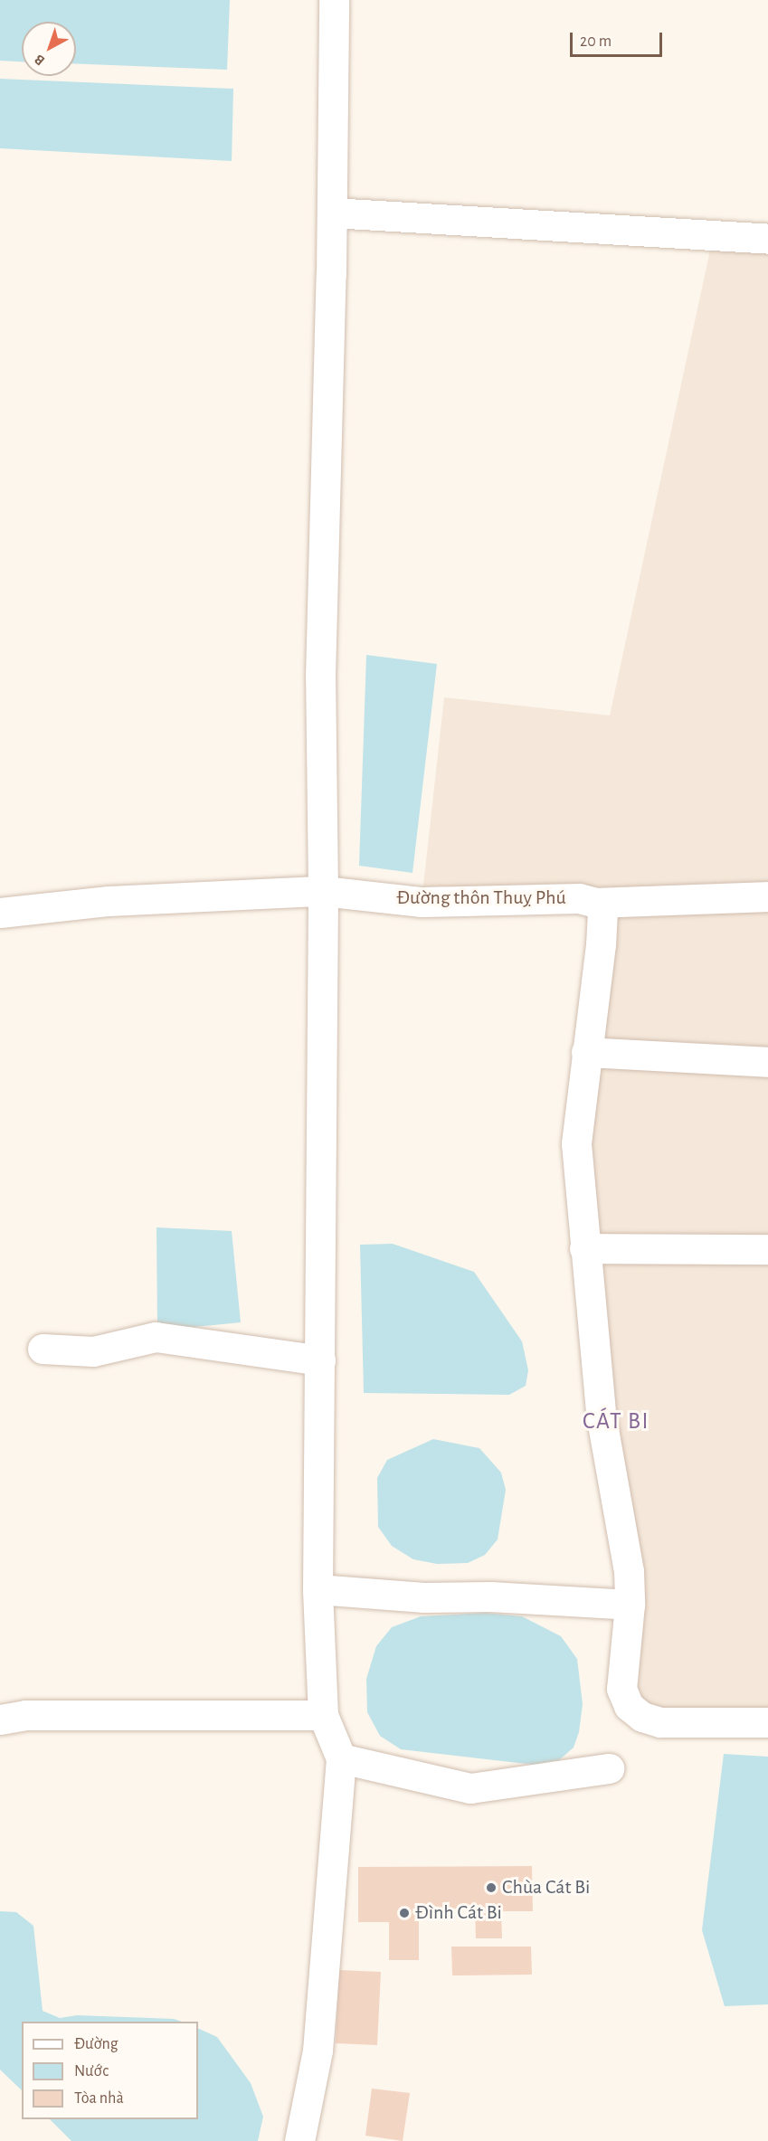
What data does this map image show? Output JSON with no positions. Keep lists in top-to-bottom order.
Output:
{
  "streets": {
    "street": ["Đường thôn Thuỵ Phú"]
  },
  "districts": ["CÁT BI"],
  "places": ["Chùa Cát Bi", "Đình Cát Bi"],
  "legend": ["Đường", "Nước", "Tòa nhà"],
  "scale_bar": "20 m",
  "north": "bottom left"
}
